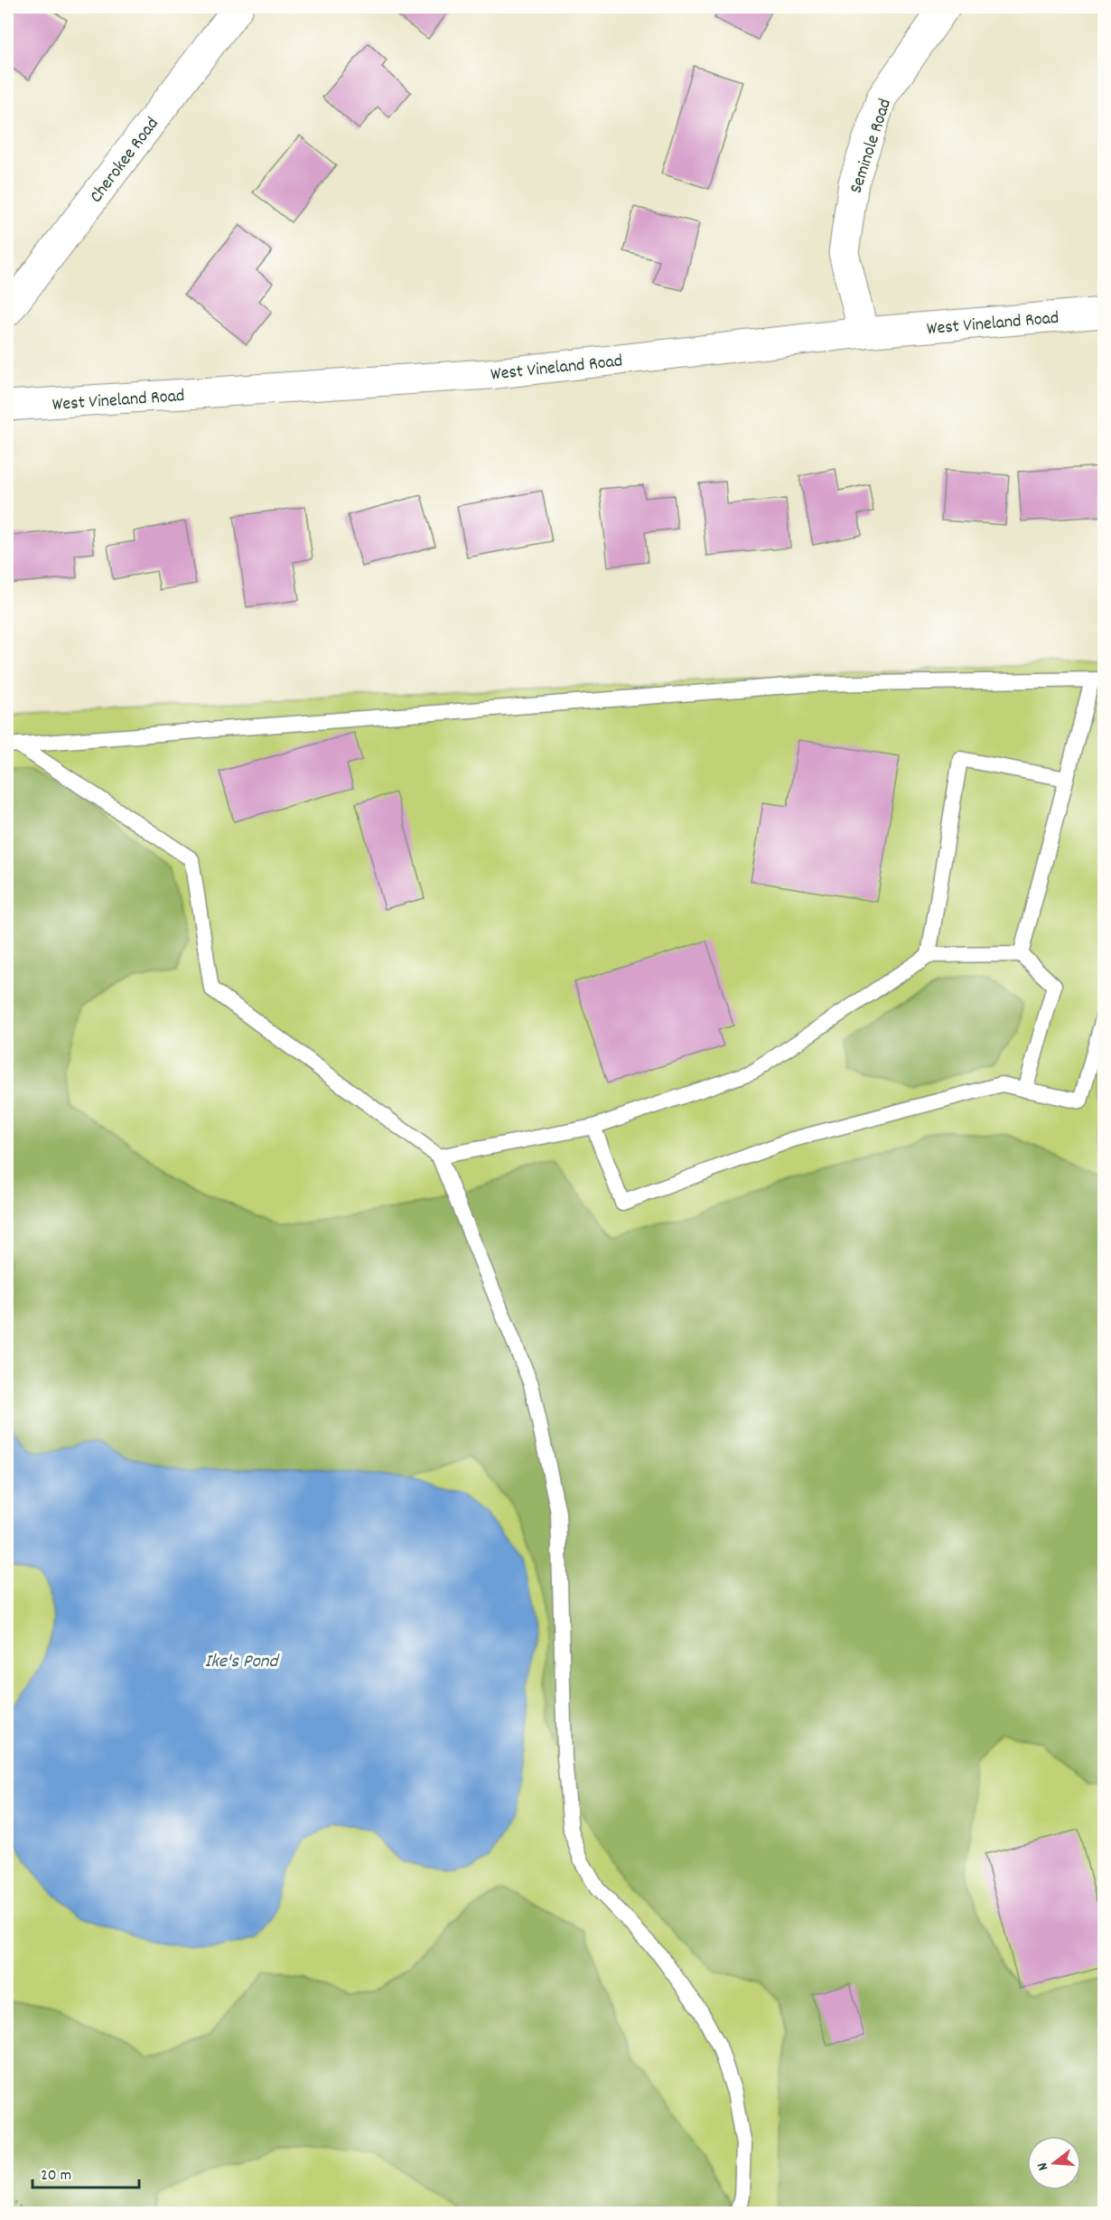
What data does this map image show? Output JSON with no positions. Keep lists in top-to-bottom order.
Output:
{
  "streets": {
    "street": ["Seminole Road", "Cherokee Road", "West Vineland Road"]
  },
  "crossings": [
    ["Seminole Road", "West Vineland Road"]
  ],
  "water": ["Ike's Pond"],
  "scale_bar": "20 m",
  "north": "left"
}
